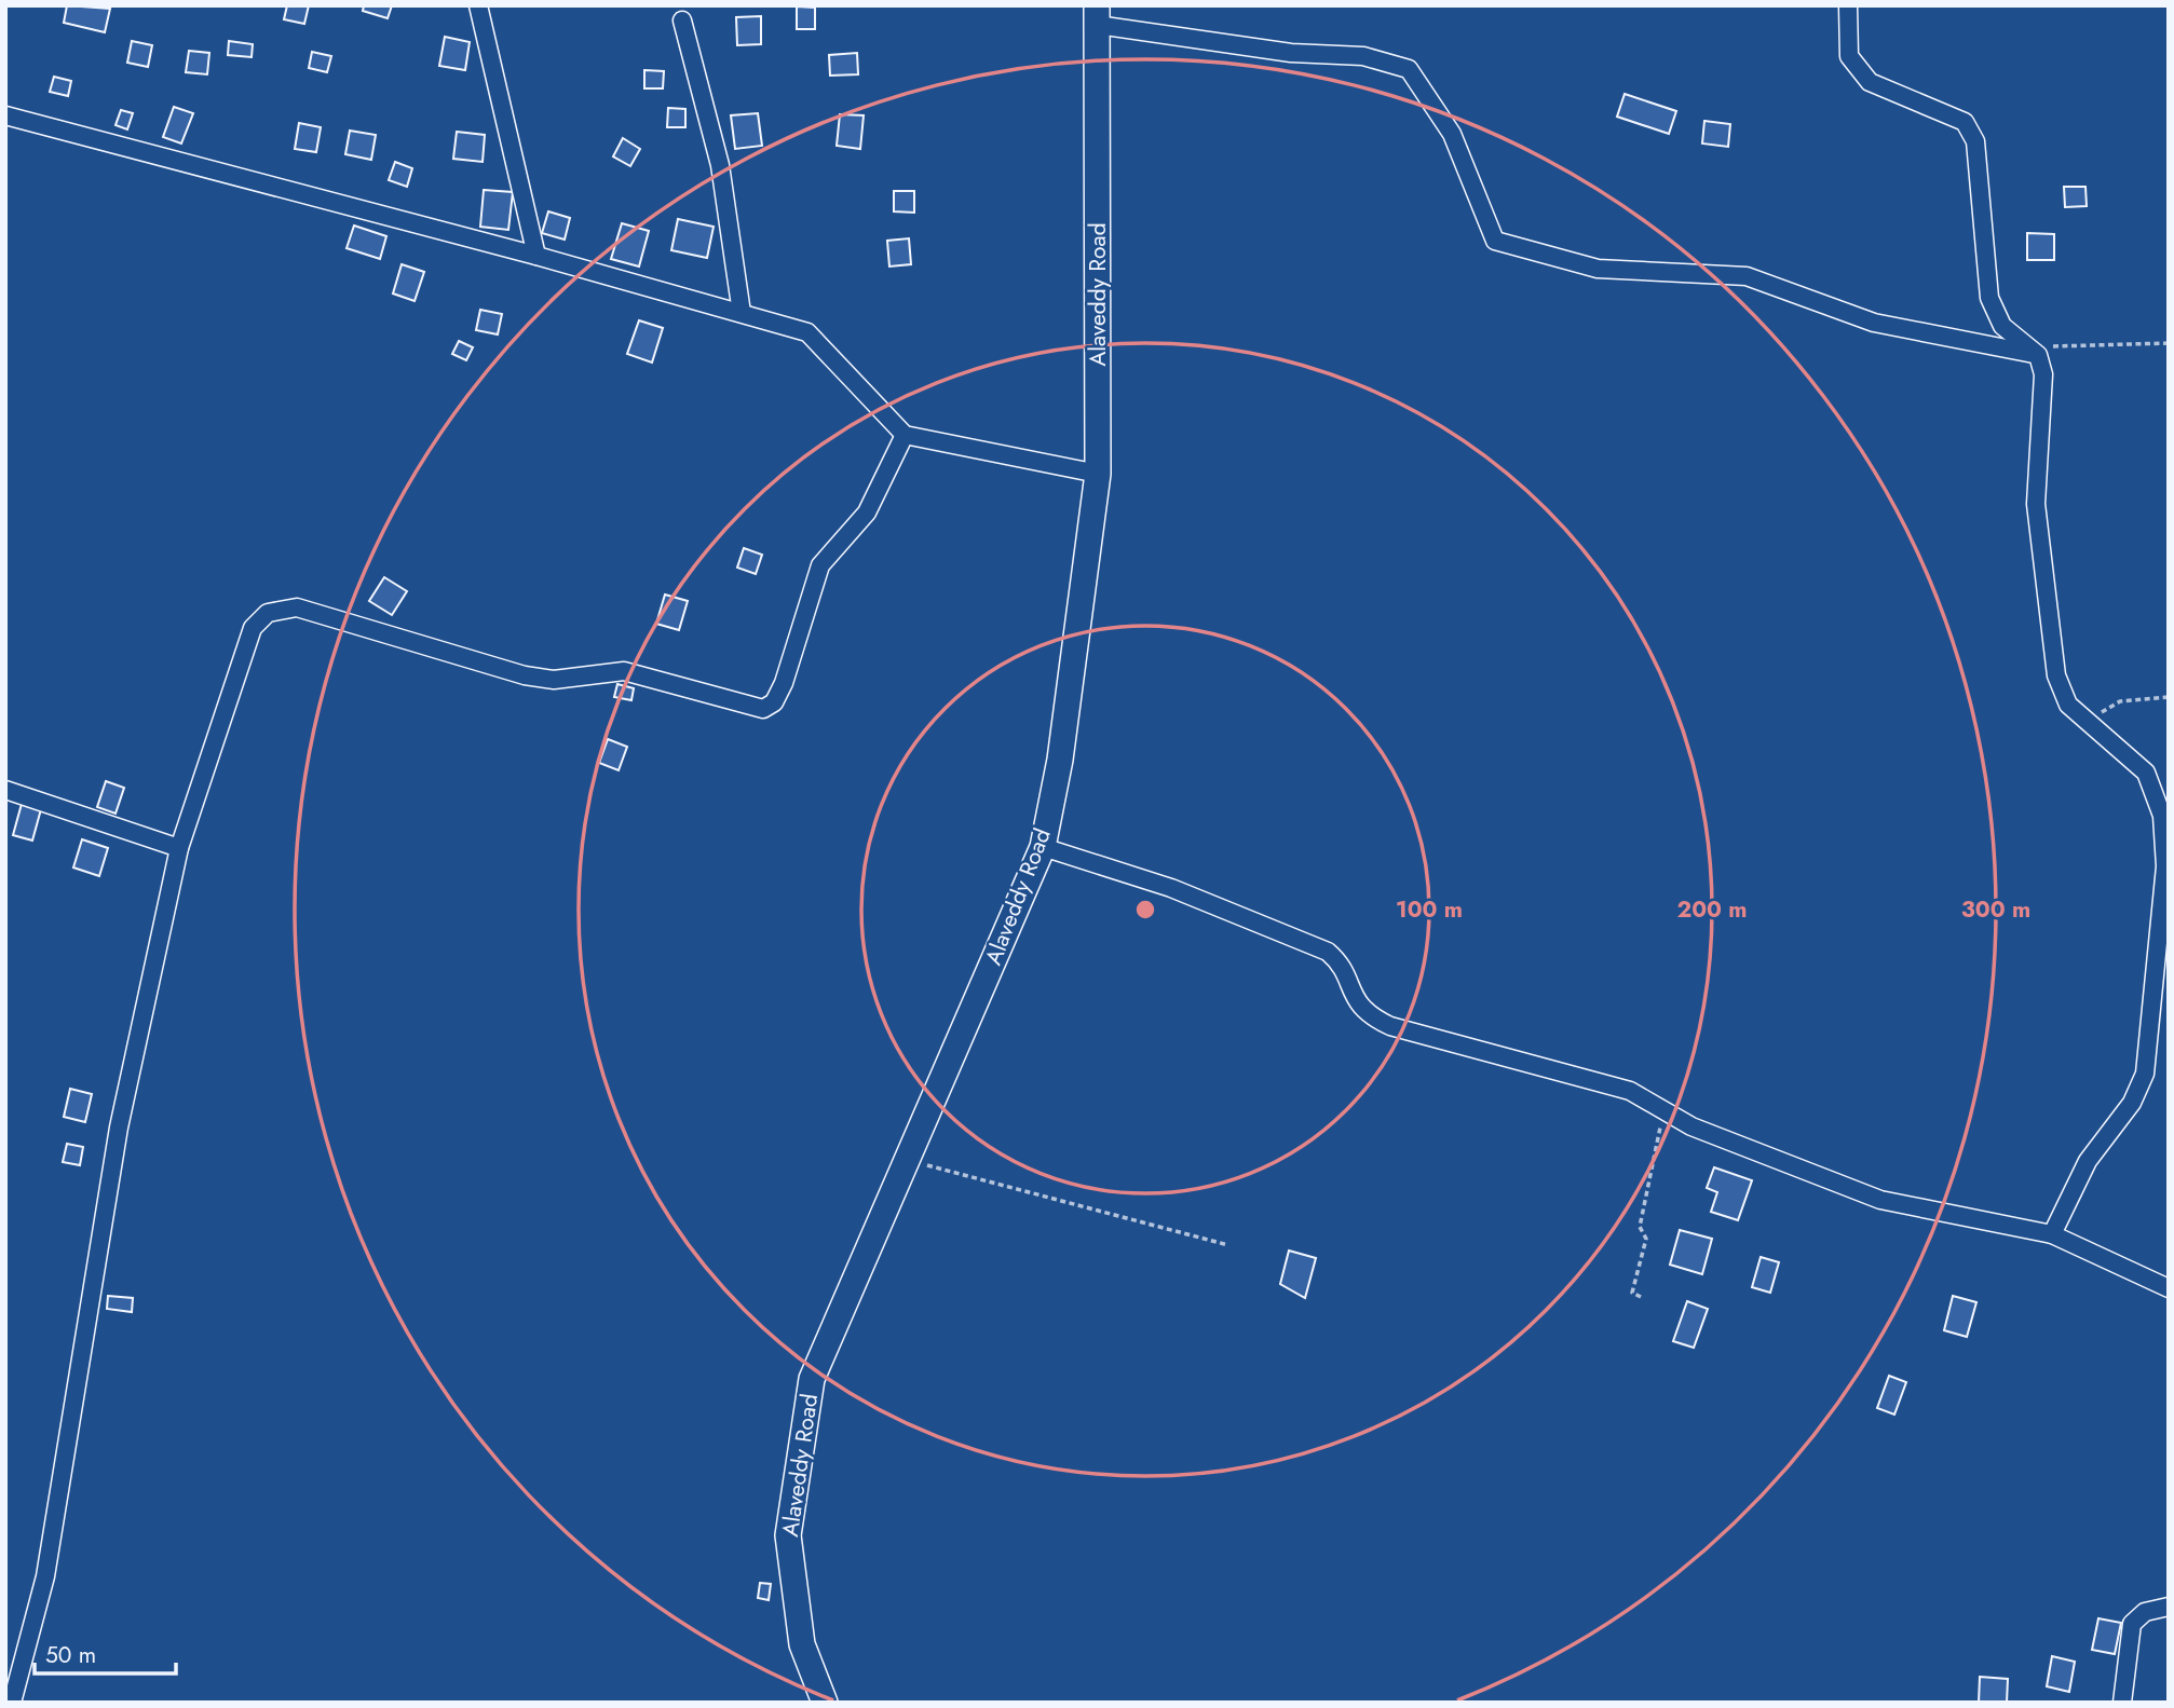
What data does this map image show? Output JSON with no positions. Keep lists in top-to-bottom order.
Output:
{
  "streets": {
    "street": ["Alaveddy Road"]
  },
  "scale_bar": "50 m",
  "rings": ["100 m", "200 m", "300 m"]
}
